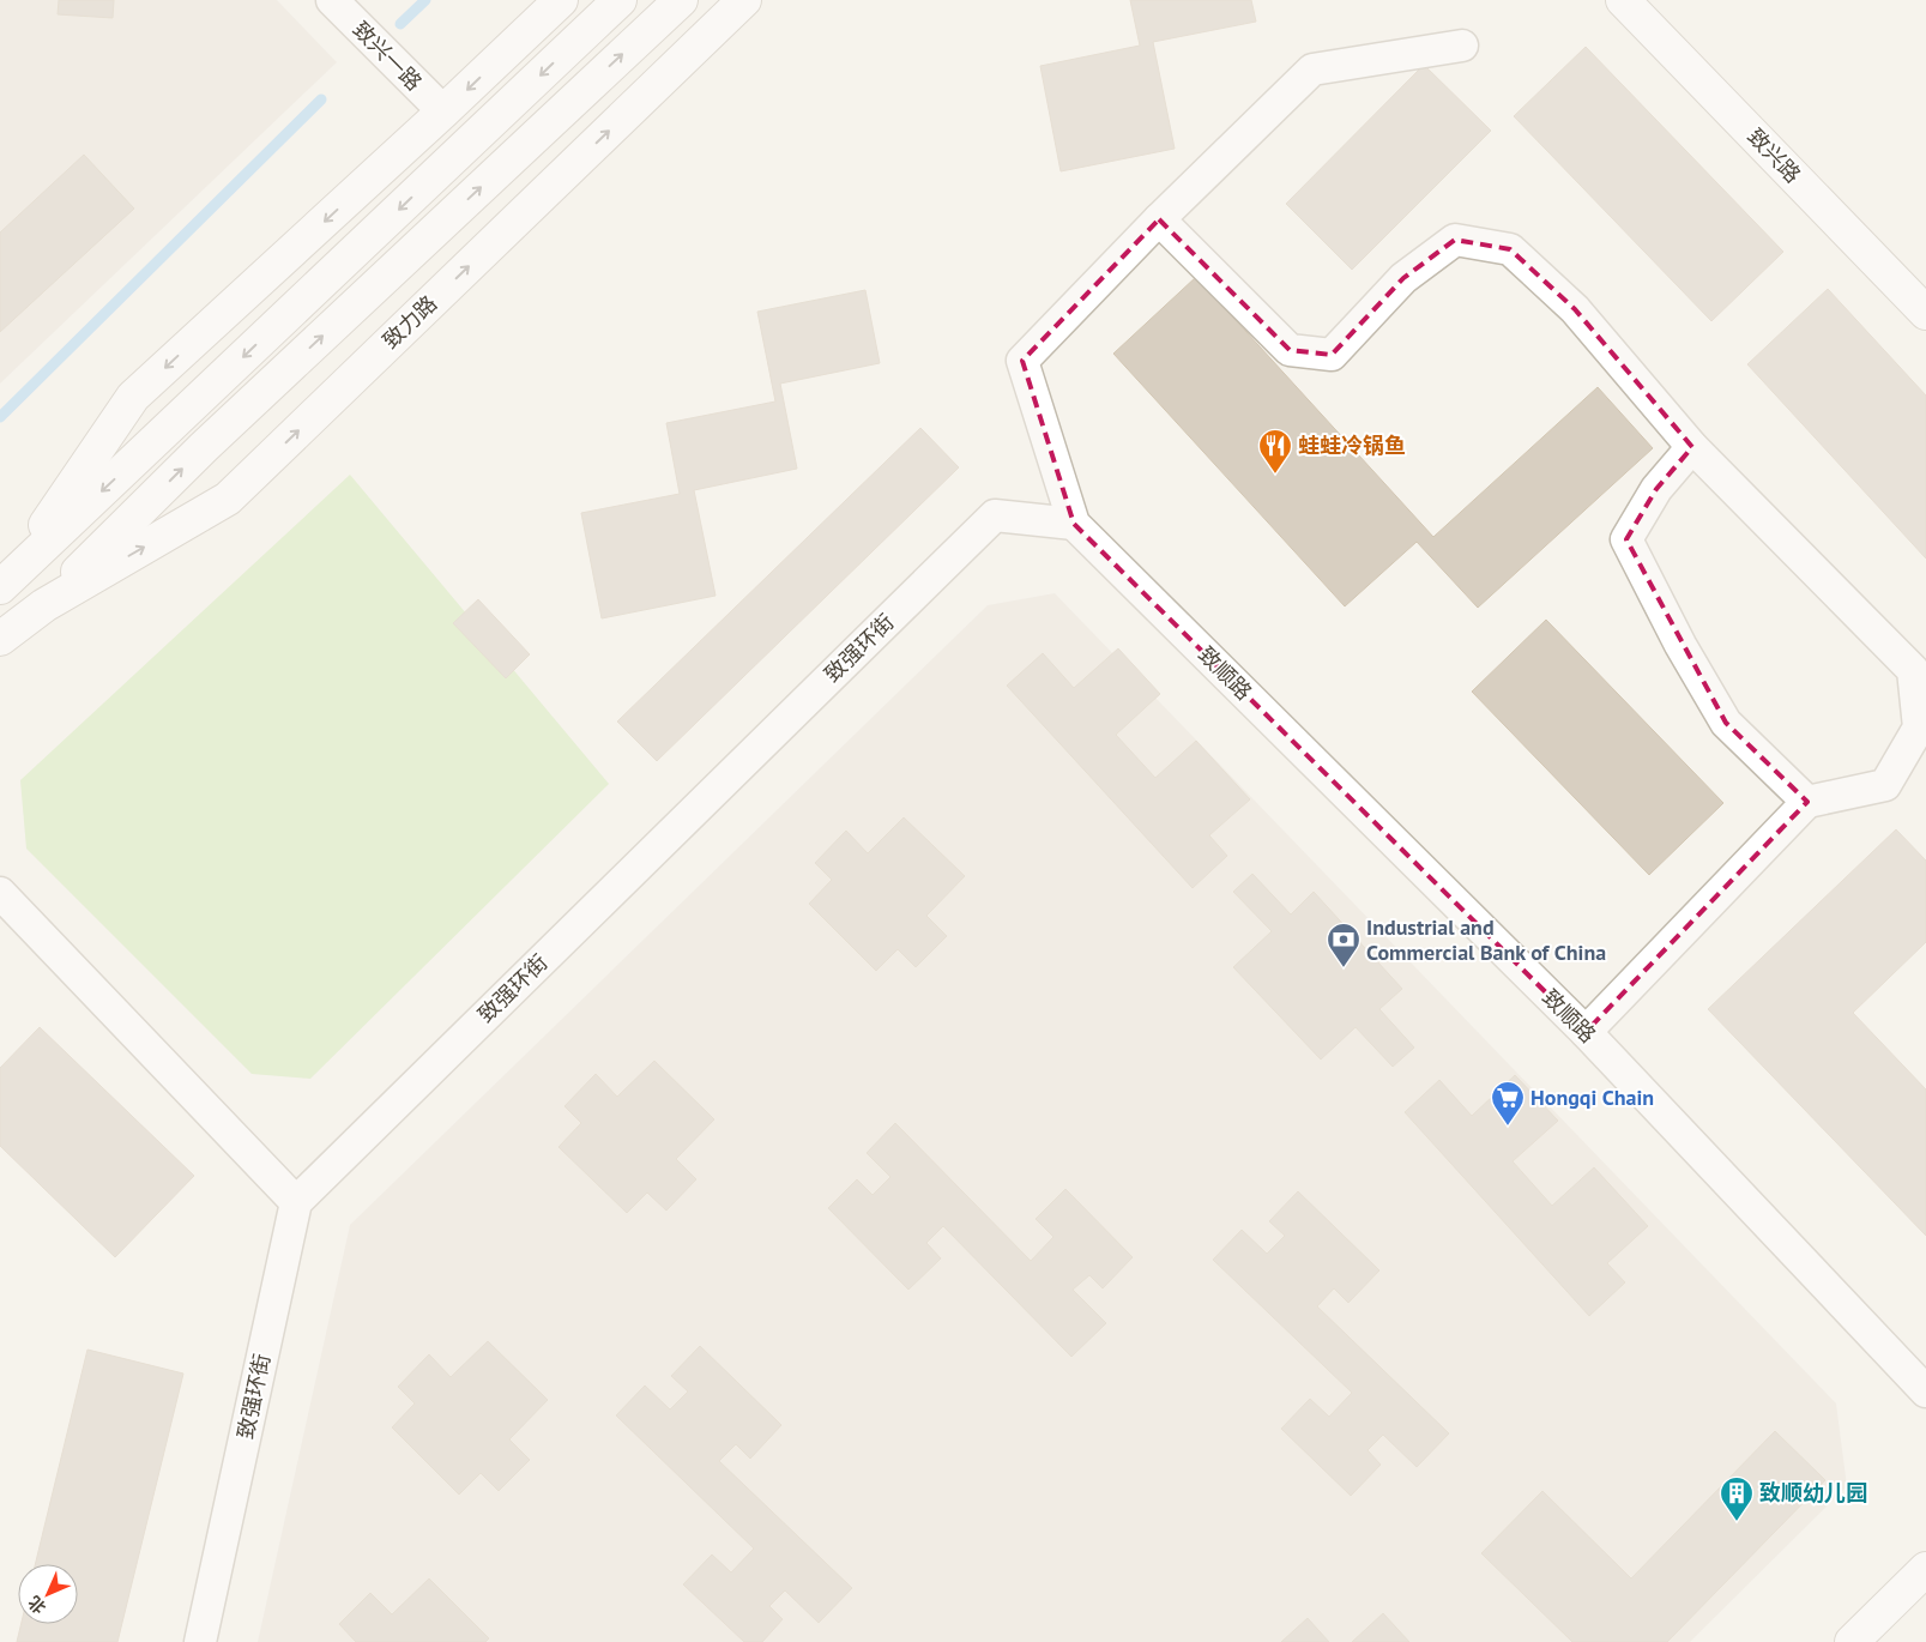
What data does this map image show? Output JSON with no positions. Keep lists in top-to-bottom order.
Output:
{
  "streets": {
    "street": [
      "致兴一路",
      "致兴路",
      "致力路",
      "致强环街",
      "致顺路"
    ]
  },
  "crossings": [
    ["致强环街", "致顺路"]
  ],
  "places": {
    "restaurant": ["蛙蛙冷锅鱼"],
    "bank": ["Industrial and Commercial Bank of China"],
    "supermarket": ["Hongqi Chain"],
    "building": ["致顺幼儿园"]
  },
  "north": "bottom left"
}
